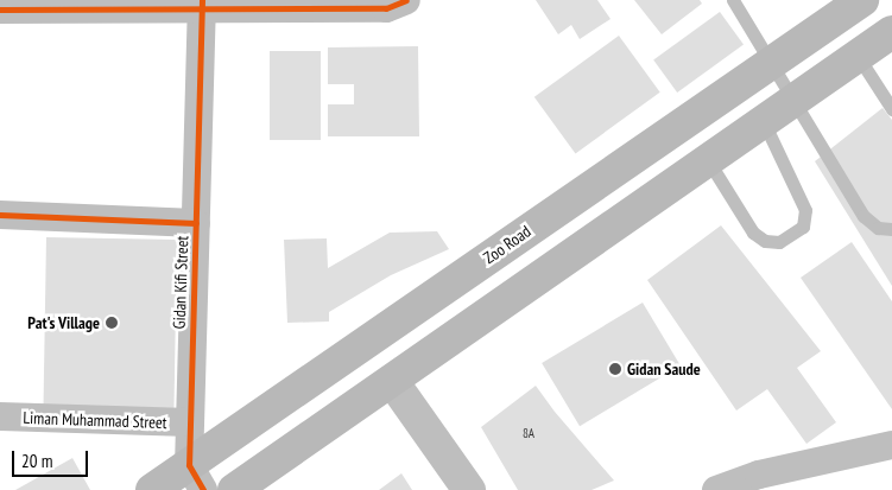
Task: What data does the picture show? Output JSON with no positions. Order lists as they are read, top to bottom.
{
  "streets": {
    "main road": ["Zoo Road"],
    "street": ["Gidan Kifi Street", "Liman Muhammad Street"]
  },
  "crossings": [
    ["Zoo Road", "Gidan Kifi Street"],
    ["Gidan Kifi Street", "Liman Muhammad Street"]
  ],
  "places": ["Pat's Village", "Gidan Saude"],
  "house_numbers": ["8A"],
  "scale_bar": "20 m"
}
